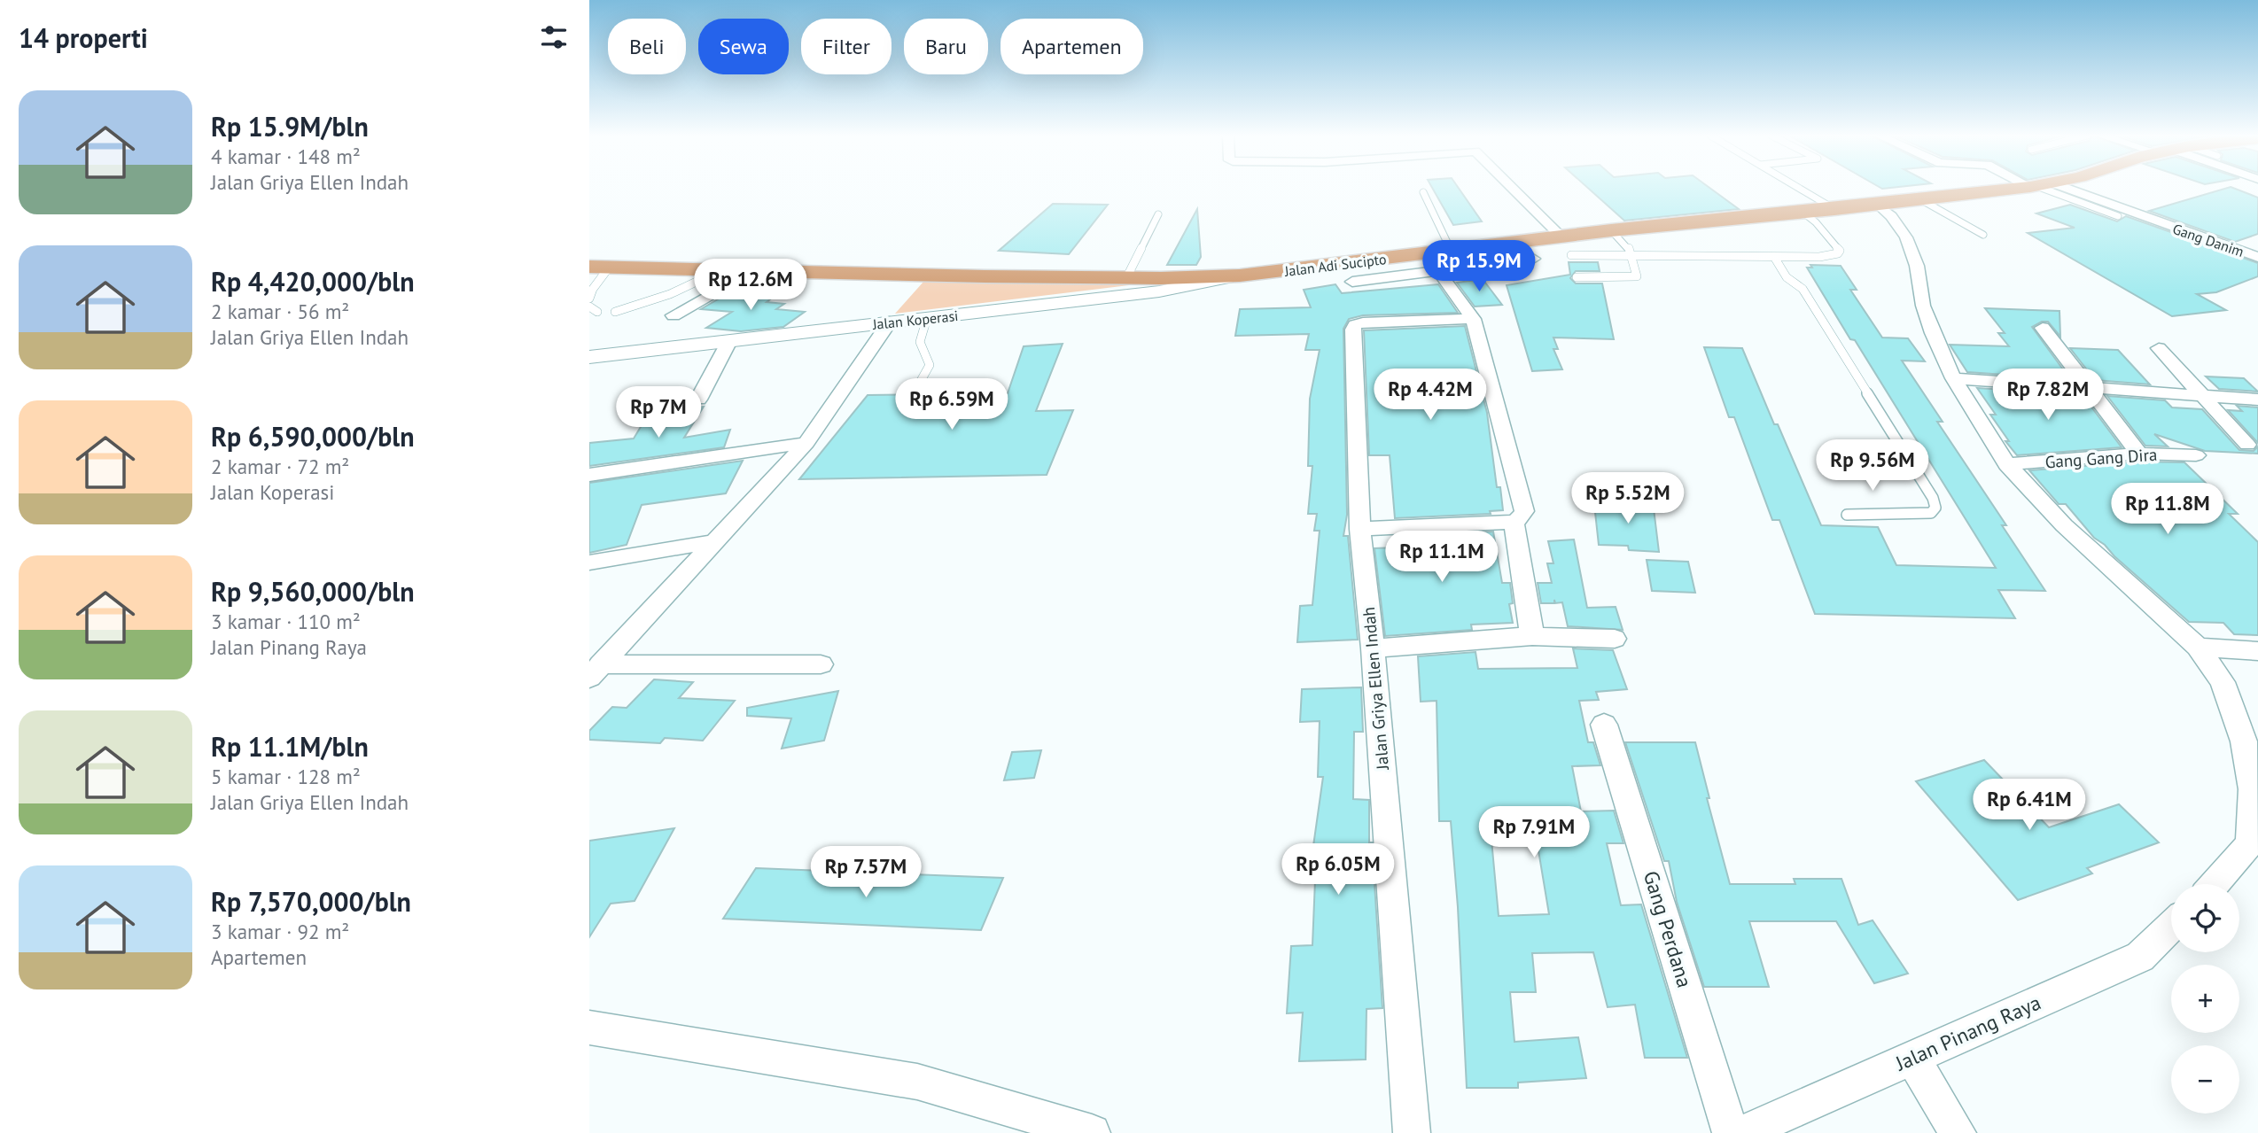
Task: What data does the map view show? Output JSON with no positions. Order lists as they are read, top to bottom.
{
  "streets": {
    "highway": ["Jalan Adi Sucipto"],
    "street": [
      "Gang Danim",
      "Jalan Koperasi",
      "Gang Gang Dira",
      "Jalan Griya Ellen Indah",
      "Gang Perdana",
      "Jalan Pinang Raya"
    ]
  },
  "crossings": [
    ["Jalan Adi Sucipto", "Jalan Koperasi"]
  ],
  "page": {
    "heading": "14 properti",
    "chip": [
      "Beli",
      "Sewa",
      "Filter",
      "Baru",
      "Apartemen"
    ],
    "list": [
      {
        "name": "Rp 15.9M/bln",
        "note": "4 kamar · 148 m² · Jalan Griya Ellen Indah"
      },
      {
        "name": "Rp 4,420,000/bln",
        "note": "2 kamar · 56 m² · Jalan Griya Ellen Indah"
      },
      {
        "name": "Rp 6,590,000/bln",
        "note": "2 kamar · 72 m² · Jalan Koperasi"
      },
      {
        "name": "Rp 9,560,000/bln",
        "note": "3 kamar · 110 m² · Jalan Pinang Raya"
      },
      {
        "name": "Rp 11.1M/bln",
        "note": "5 kamar · 128 m² · Jalan Griya Ellen Indah"
      },
      {
        "name": "Rp 7,570,000/bln",
        "note": "3 kamar · 92 m² · Apartemen"
      }
    ],
    "price": [
      "Rp 15.9M",
      "Rp 12.6M",
      "Rp 4.42M",
      "Rp 7.82M",
      "Rp 6.59M",
      "Rp 7M",
      "Rp 9.56M",
      "Rp 5.52M",
      "Rp 11.8M",
      "Rp 11.1M",
      "Rp 6.41M",
      "Rp 7.91M",
      "Rp 6.05M",
      "Rp 7.57M"
    ],
    "map_buttons": ["+", "−"]
  }
}
